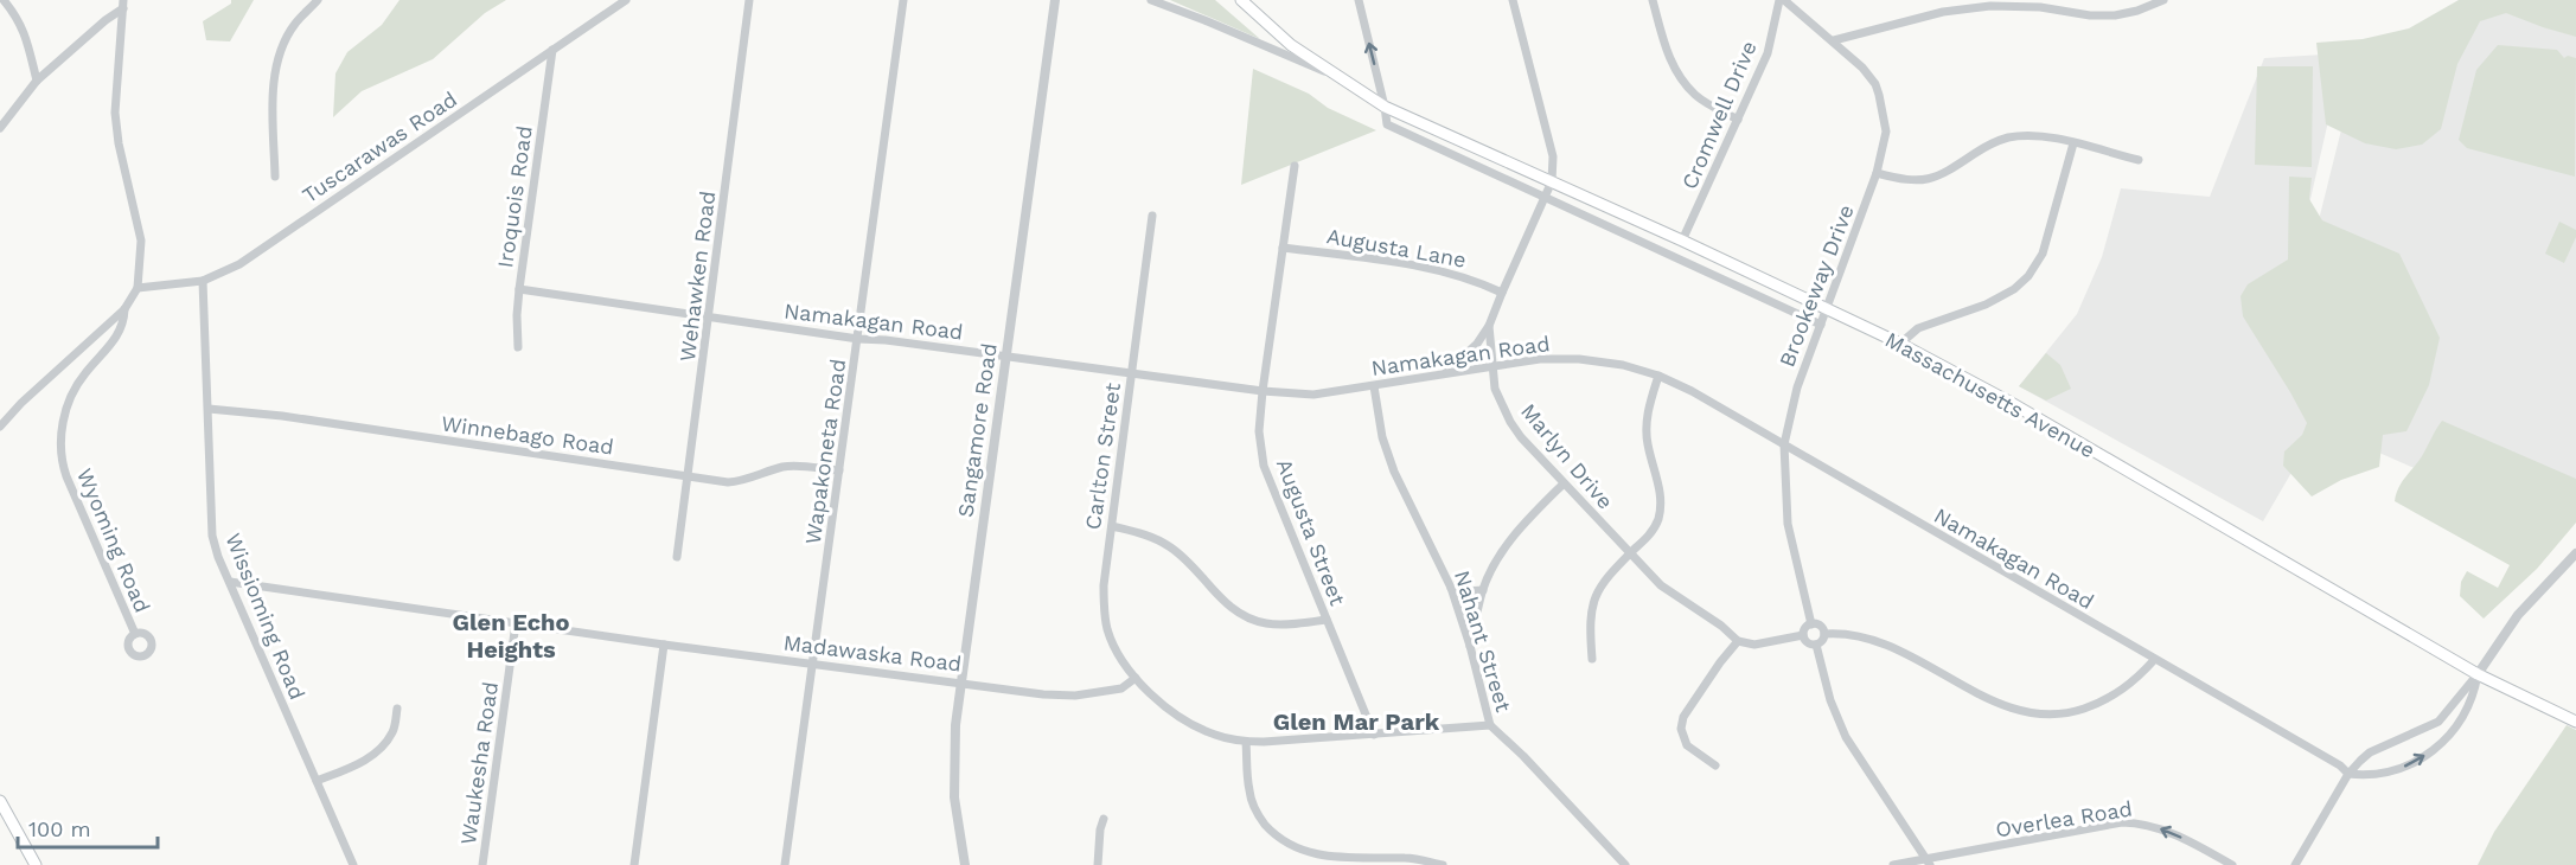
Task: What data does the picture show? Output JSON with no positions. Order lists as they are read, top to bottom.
{
  "streets": {
    "main road": ["Massachusetts Avenue"],
    "street": [
      "Cromwell Drive",
      "Tuscarawas Road",
      "Iroquois Road",
      "Augusta Lane",
      "Wehawken Road",
      "Brookeway Drive",
      "Namakagan Road",
      "Sangamore Road",
      "Winnebago Road",
      "Wapakoneta Road",
      "Carlton Street",
      "Marlyn Drive",
      "Augusta Street",
      "Wyoming Road",
      "Wissioming Road",
      "Nahant Street",
      "Madawaska Road",
      "Waukesha Road",
      "Overlea Road"
    ]
  },
  "crossings": [
    ["Cromwell Drive", "Brookeway Drive"],
    ["Cromwell Drive", "Massachusetts Avenue"],
    ["Tuscarawas Road", "Iroquois Road"],
    ["Tuscarawas Road", "Wissioming Road"],
    ["Iroquois Road", "Namakagan Road"],
    ["Augusta Lane", "Marlyn Drive"],
    ["Augusta Lane", "Augusta Street"],
    ["Wehawken Road", "Namakagan Road"],
    ["Wehawken Road", "Winnebago Road"],
    ["Brookeway Drive", "Namakagan Road"],
    ["Brookeway Drive", "Massachusetts Avenue"],
    ["Namakagan Road", "Sangamore Road"],
    ["Namakagan Road", "Wapakoneta Road"],
    ["Namakagan Road", "Carlton Street"],
    ["Namakagan Road", "Marlyn Drive"],
    ["Namakagan Road", "Augusta Street"],
    ["Namakagan Road", "Nahant Street"],
    ["Massachusetts Avenue", "Marlyn Drive"],
    ["Sangamore Road", "Madawaska Road"],
    ["Winnebago Road", "Wapakoneta Road"],
    ["Winnebago Road", "Wissioming Road"],
    ["Wapakoneta Road", "Madawaska Road"],
    ["Carlton Street", "Madawaska Road"],
    ["Wissioming Road", "Madawaska Road"],
    ["Madawaska Road", "Waukesha Road"]
  ],
  "one_way": ["Overlea Road"],
  "districts": ["Glen Echo Heights", "Glen Mar Park"],
  "scale_bar": "100 m"
}
